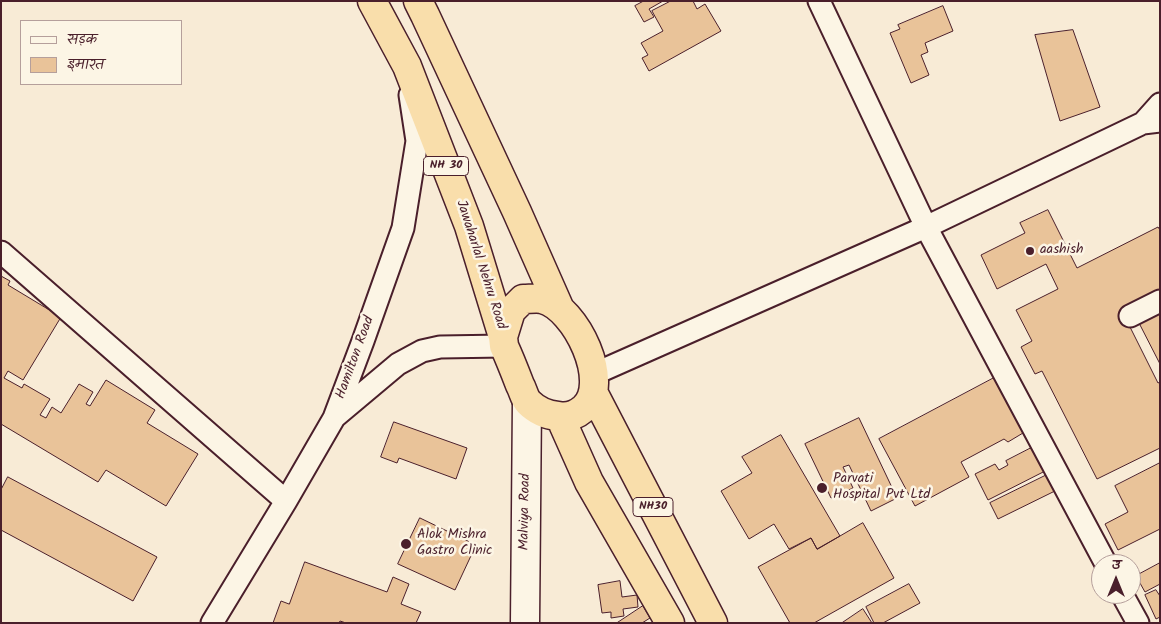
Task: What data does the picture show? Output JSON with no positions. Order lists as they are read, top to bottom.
{
  "streets": {
    "highway": ["NH 30", "Jawaharlal Nehru Road", "NH30"],
    "street": ["Hamilton Road", "Malviya Road"]
  },
  "crossings": [
    ["Jawaharlal Nehru Road", "Hamilton Road"],
    ["Jawaharlal Nehru Road", "Malviya Road"]
  ],
  "places": ["aashish", "Parvati Hospital Pvt Ltd", "Alok Mishra Gastro Clinic"],
  "legend": ["सड़क", "इमारत"],
  "north": "top"
}
